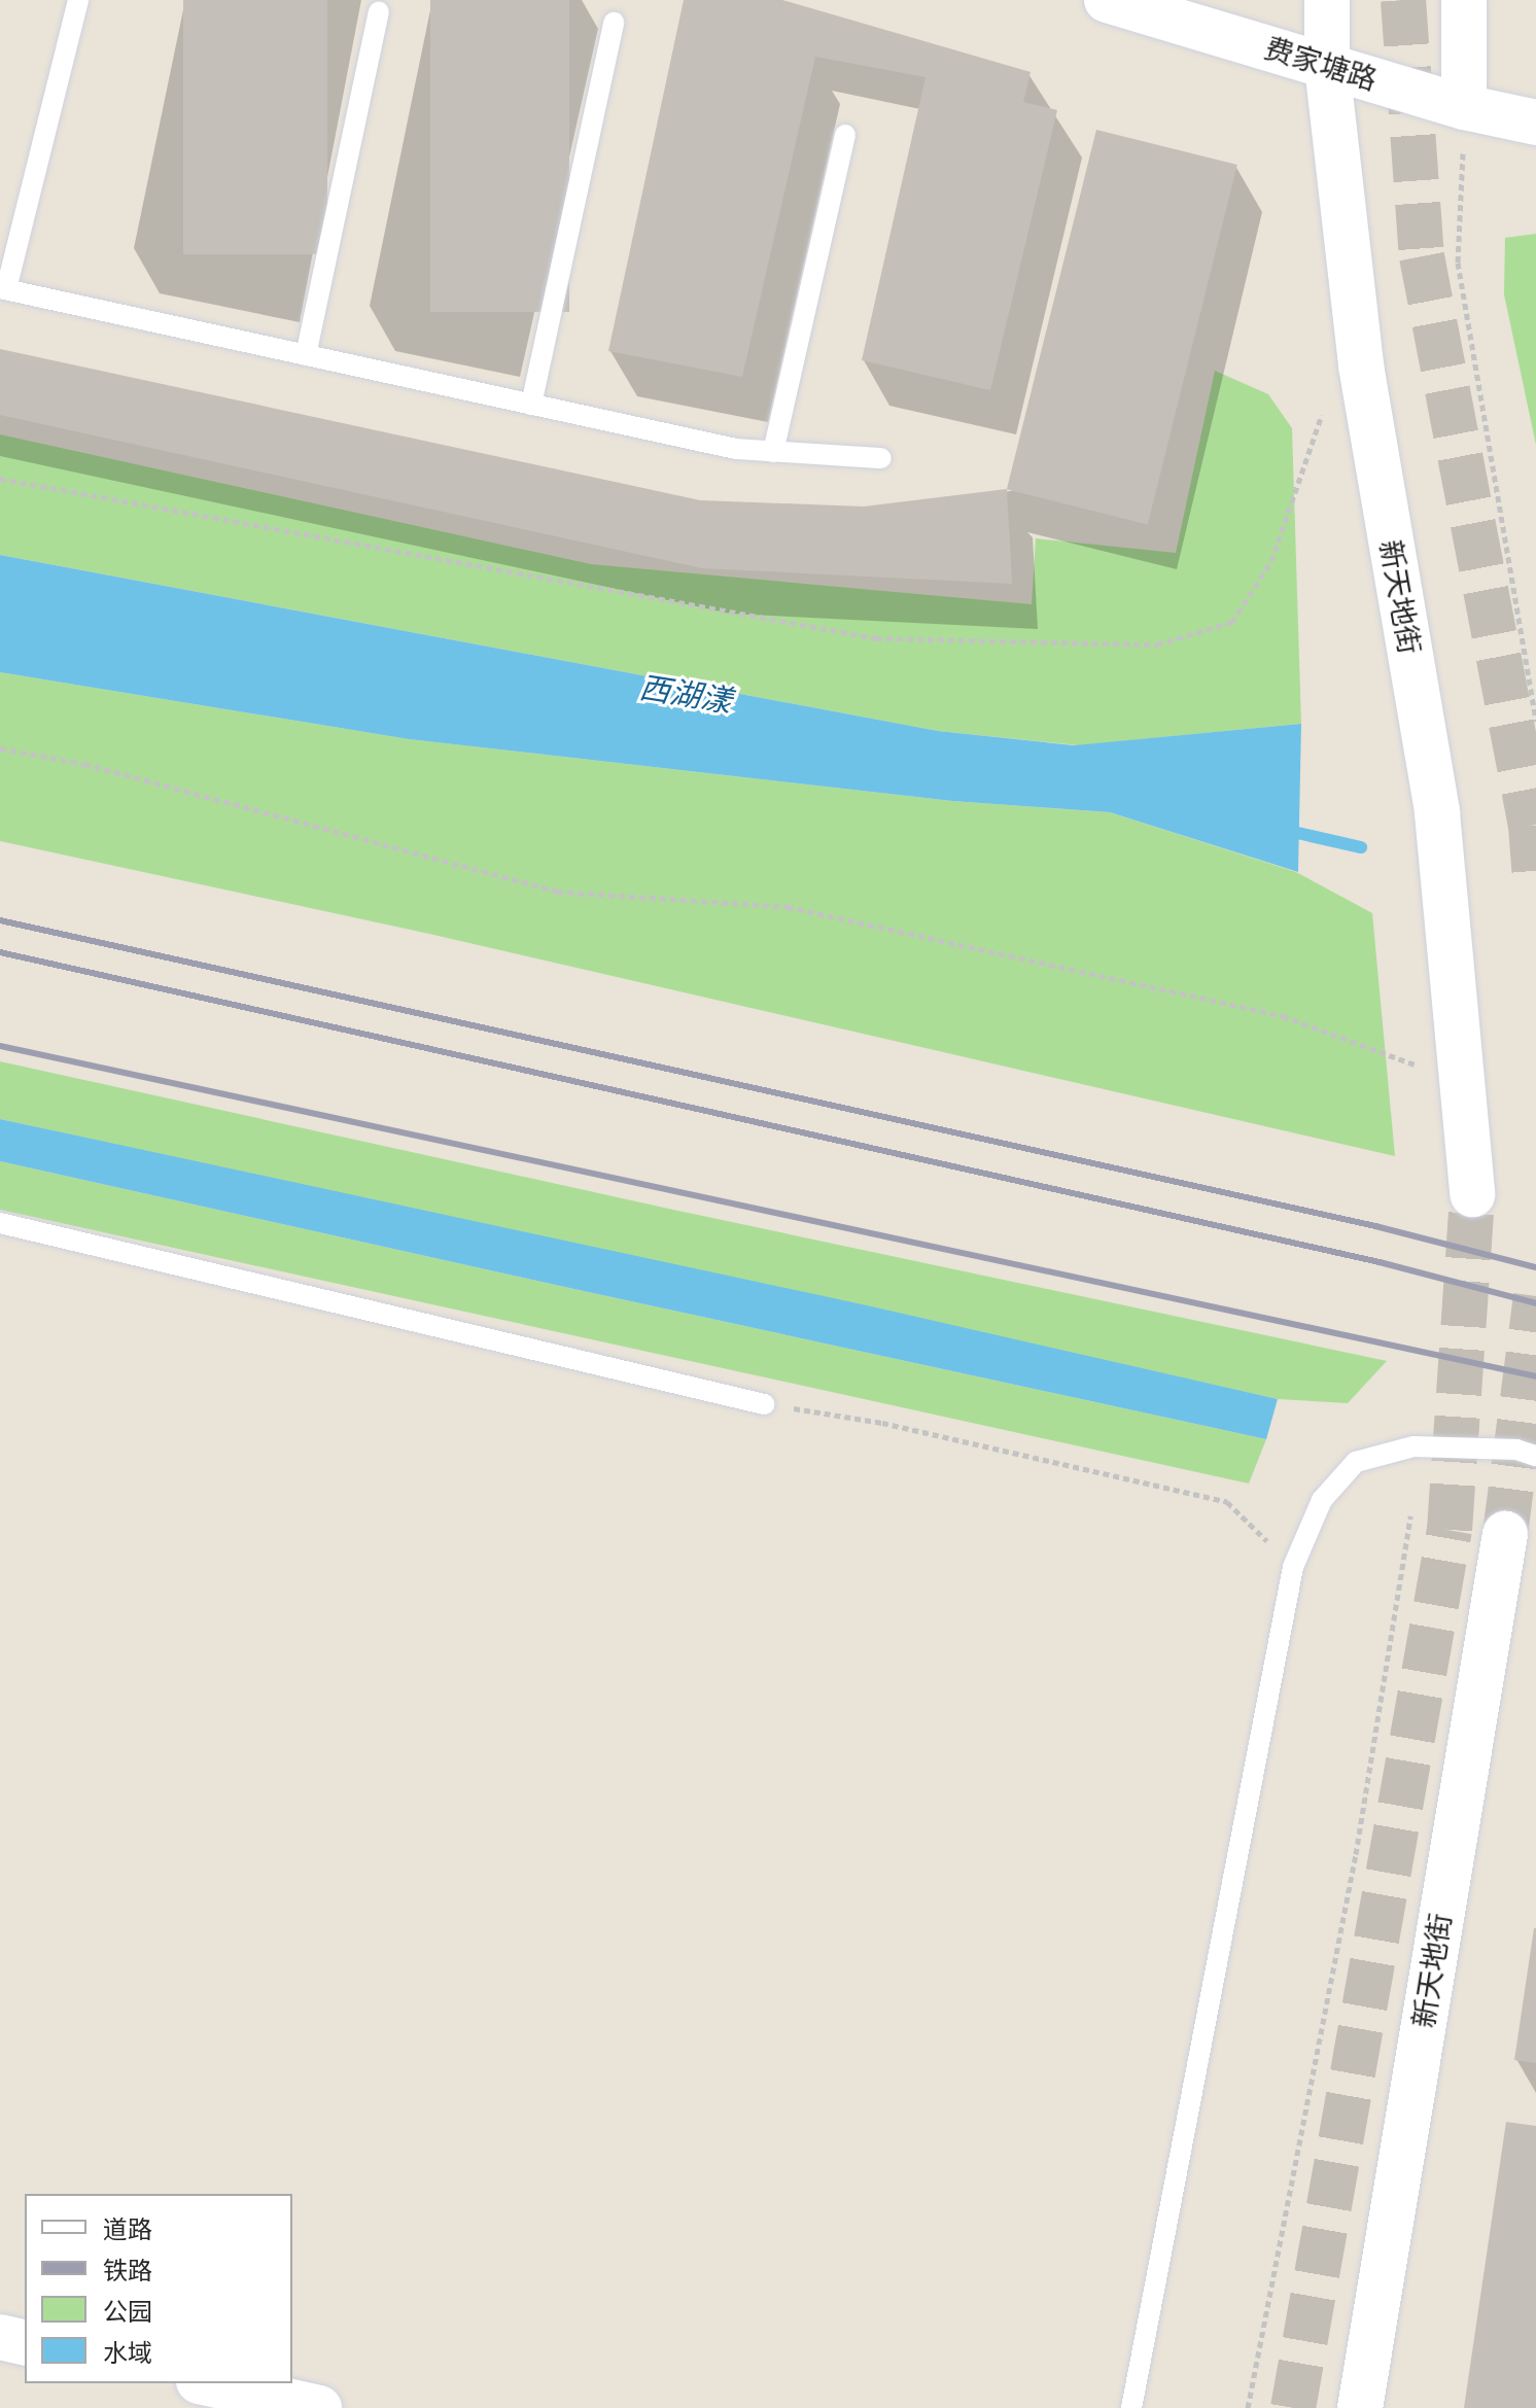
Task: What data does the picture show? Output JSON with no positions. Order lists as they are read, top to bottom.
{
  "streets": {
    "main road": ["费家塘路", "新天地街"]
  },
  "crossings": [
    ["费家塘路", "新天地街"]
  ],
  "water": ["西湖漾"],
  "legend": [
    "道路",
    "铁路",
    "公园",
    "水域"
  ]
}
